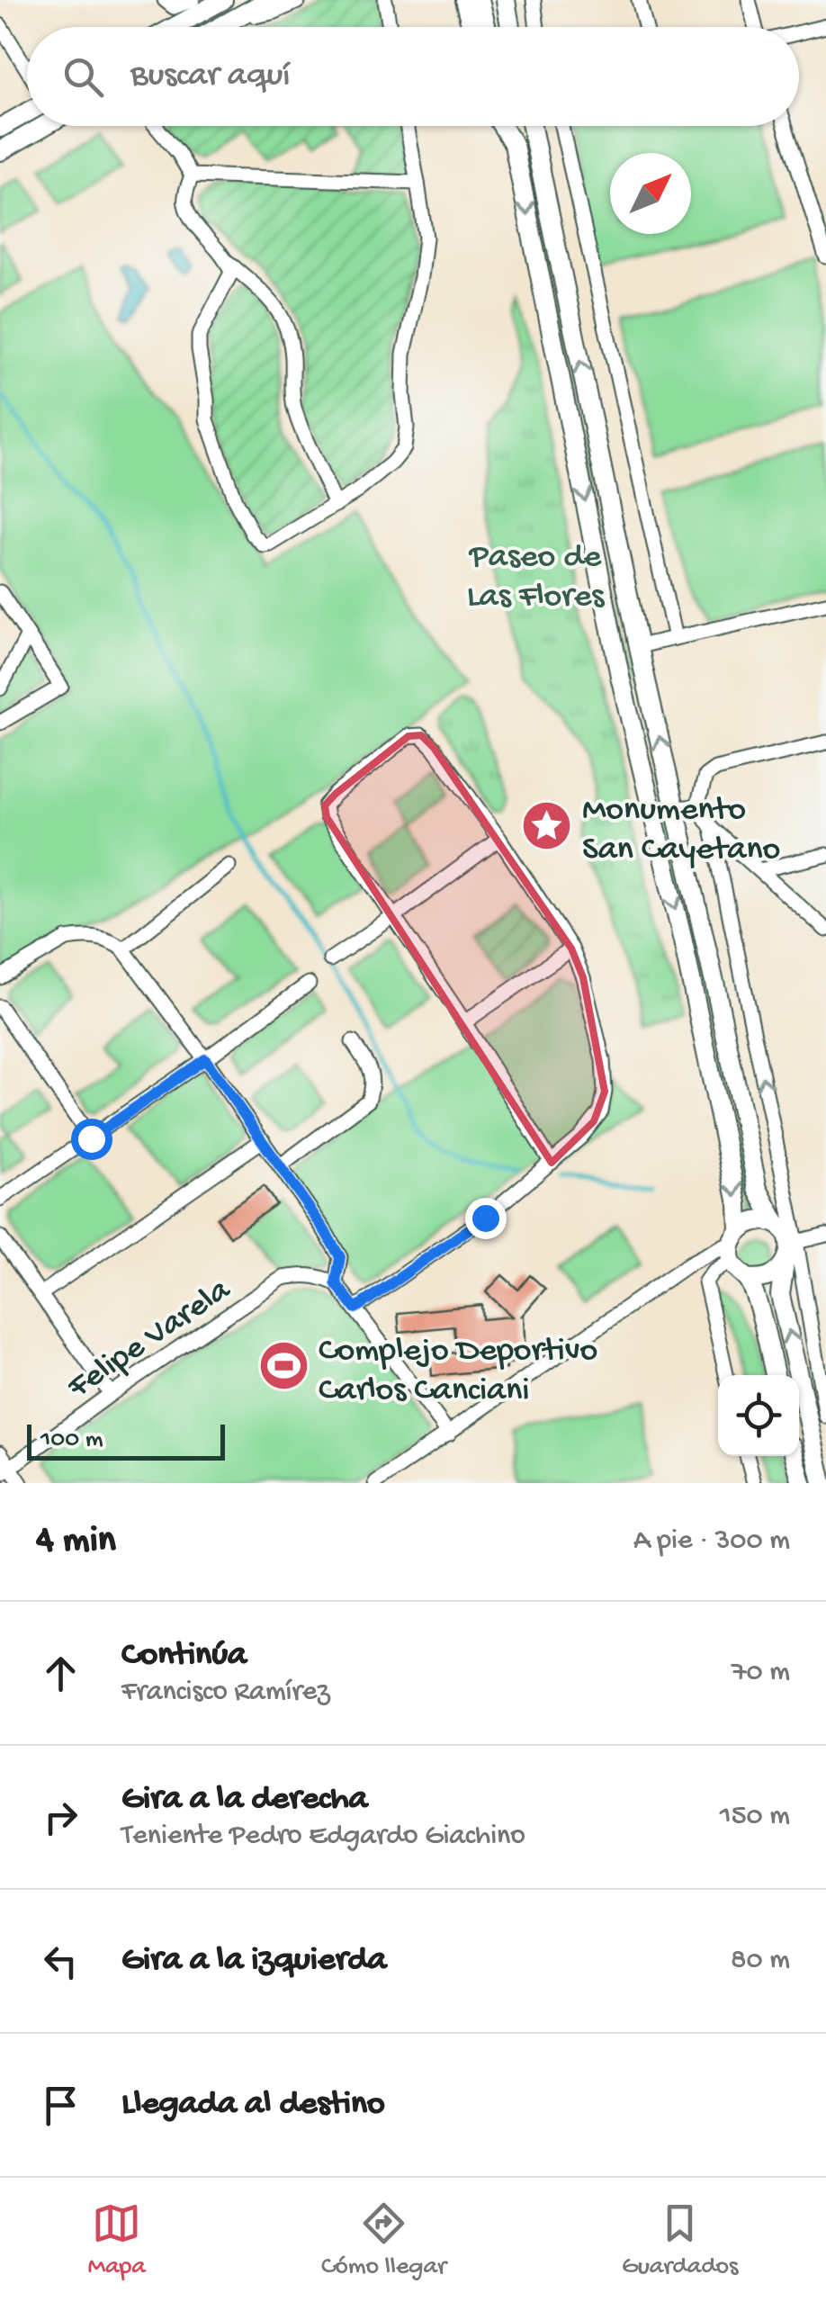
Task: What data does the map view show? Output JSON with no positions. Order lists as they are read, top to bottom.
{
  "streets": {
    "street": ["Felipe Varela"]
  },
  "parks": ["Paseo de Las Flores"],
  "places": {
    "place": ["Monumento San Cayetano"],
    "sports": ["Complejo Deportivo Carlos Canciani"]
  },
  "scale_bar": "100 m",
  "north": "top right",
  "page": {
    "search": "Buscar aquí",
    "scale": "100 m",
    "heading": ["4 min", "A pie · 300 m"],
    "list": [
      ["Continúa", "Francisco Ramírez", "70 m"],
      ["Gira a la derecha", "Teniente Pedro Edgardo Giachino", "150 m"],
      ["Gira a la izquierda", "80 m"],
      "Llegada al destino"
    ],
    "nav": ["Mapa", "Cómo llegar", "Guardados"]
  }
}
